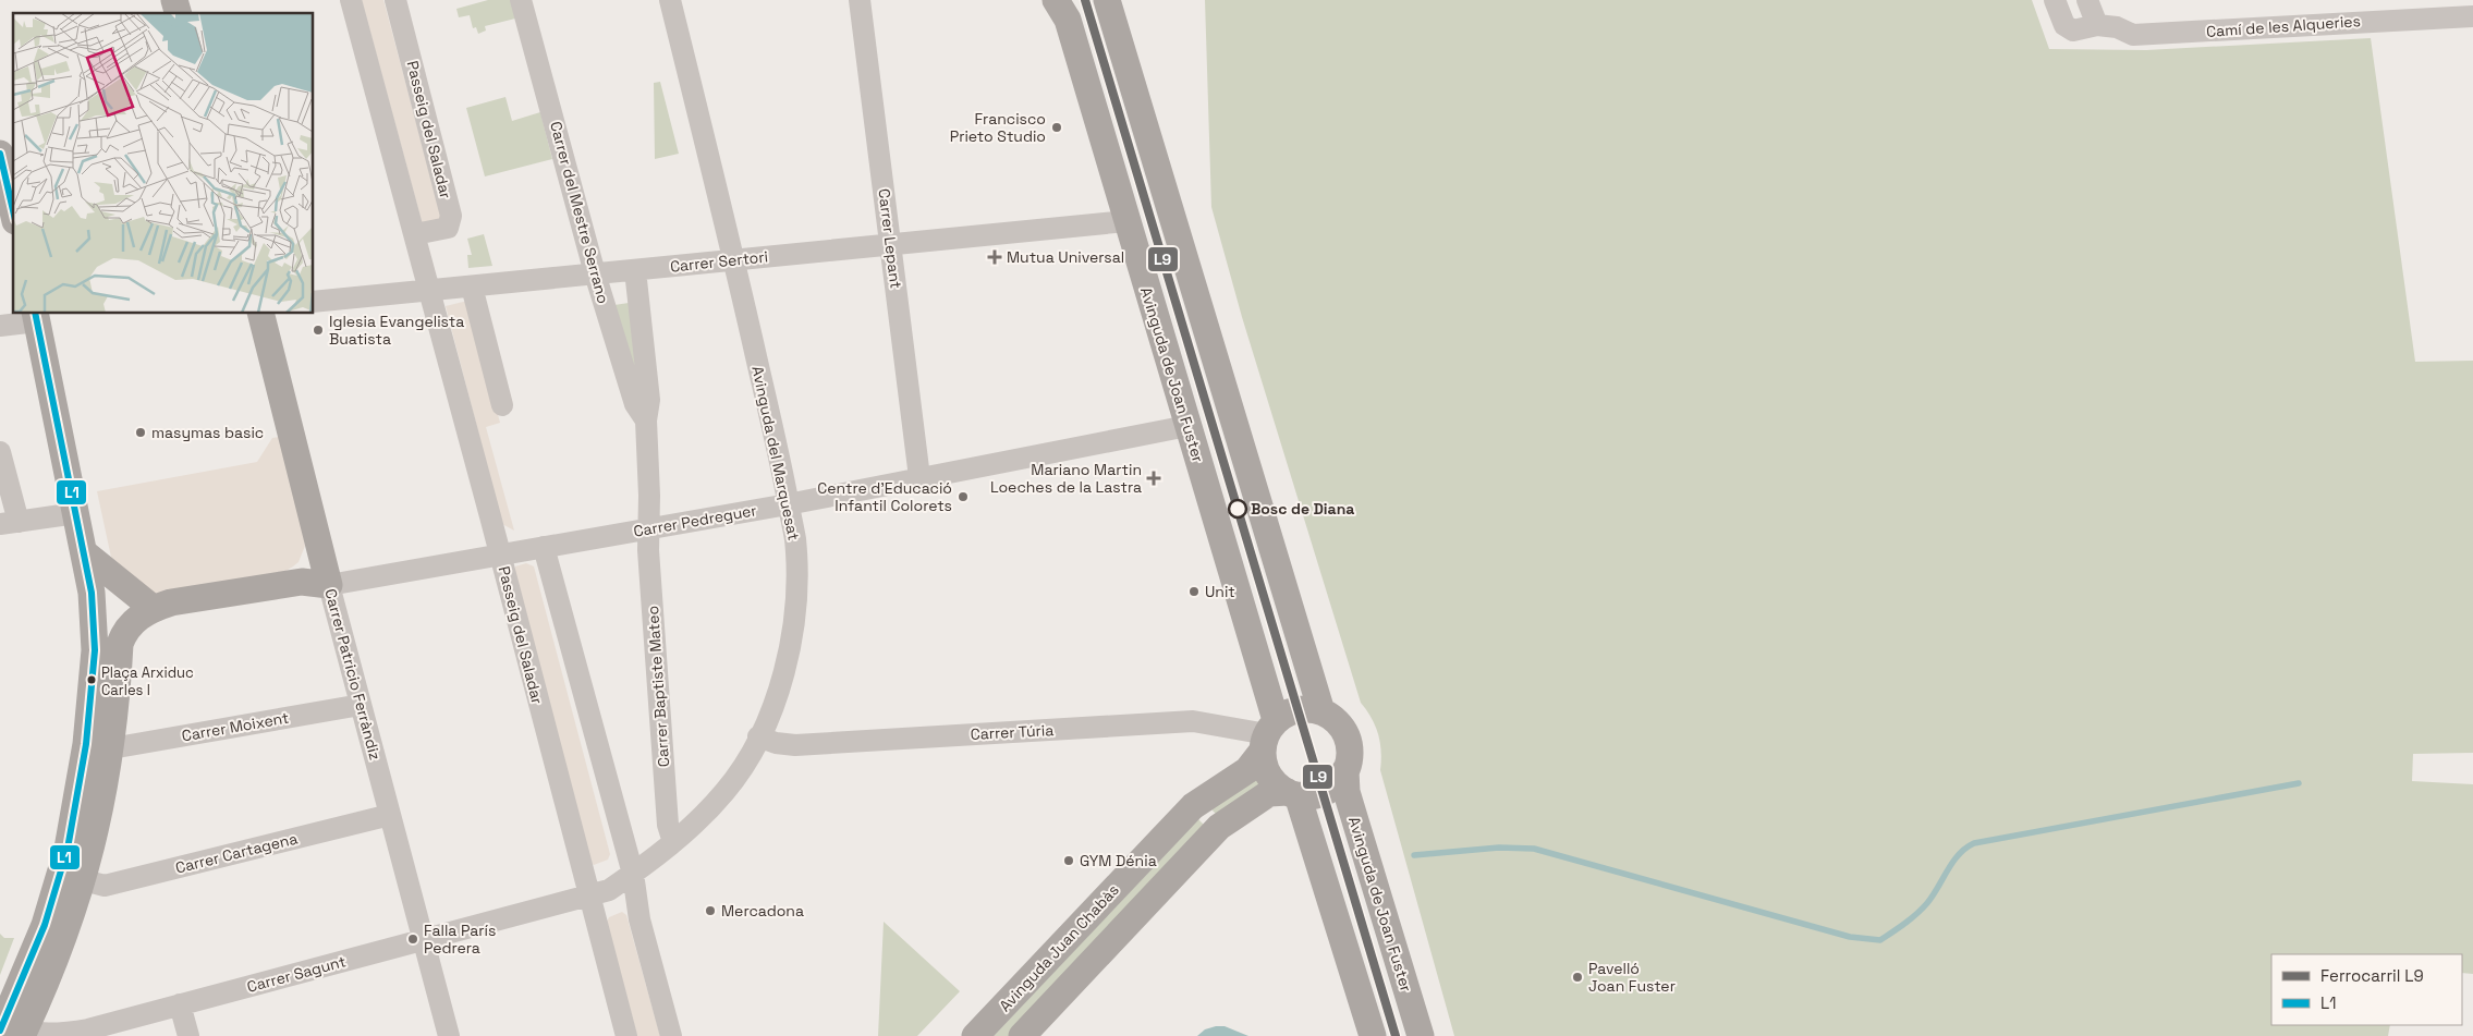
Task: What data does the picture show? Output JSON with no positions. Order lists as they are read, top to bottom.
{
  "streets": {
    "main road": ["Avinguda de Joan Fuster", "Carrer Patricio Ferràndiz", "Avinguda Juan Chabàs"],
    "street": [
      "Camí de les Alqueries",
      "Passeig del Saladar",
      "Carrer del Mestre Serrano",
      "Carrer Lepant",
      "Carrer Sertori",
      "Avinguda del Marquesat",
      "Carrer Pedreguer",
      "Carrer Baptiste Mateo",
      "Carrer Moixent",
      "Carrer Túria",
      "Carrer Cartagena",
      "Carrer Sagunt"
    ]
  },
  "crossings": [
    ["Passeig del Saladar", "Carrer Sertori"],
    ["Passeig del Saladar", "Avinguda del Marquesat"],
    ["Passeig del Saladar", "Carrer Pedreguer"],
    ["Passeig del Saladar", "Carrer Sagunt"],
    ["Carrer del Mestre Serrano", "Carrer Sertori"],
    ["Carrer Lepant", "Carrer Sertori"],
    ["Carrer Lepant", "Carrer Pedreguer"],
    ["Carrer Sertori", "Avinguda de Joan Fuster"],
    ["Carrer Sertori", "Avinguda del Marquesat"],
    ["Avinguda de Joan Fuster", "Carrer Pedreguer"],
    ["Avinguda de Joan Fuster", "Carrer Túria"],
    ["Avinguda de Joan Fuster", "Avinguda Juan Chabàs"],
    ["Avinguda del Marquesat", "Carrer Pedreguer"],
    ["Avinguda del Marquesat", "Carrer Baptiste Mateo"],
    ["Avinguda del Marquesat", "Carrer Túria"],
    ["Avinguda del Marquesat", "Carrer Sagunt"],
    ["Carrer Pedreguer", "Carrer Patricio Ferràndiz"],
    ["Carrer Pedreguer", "Carrer Baptiste Mateo"],
    ["Carrer Patricio Ferràndiz", "Carrer Moixent"],
    ["Carrer Patricio Ferràndiz", "Carrer Cartagena"],
    ["Carrer Patricio Ferràndiz", "Carrer Sagunt"],
    ["Carrer Túria", "Avinguda Juan Chabàs"]
  ],
  "places": {
    "other": [
      "Francisco Prieto Studio",
      "Iglesia Evangelista Buatista",
      "masymas basic",
      "Centre d'Educació Infantil Colorets",
      "Bosc de Diana",
      "Unit",
      "Plaça Arxiduc Carles I",
      "GYM Dénia",
      "Mercadona",
      "Falla París Pedrera",
      "Pavelló Joan Fuster"
    ],
    "health": ["Mutua Universal", "Mariano Martin Loeches de la Lastra"]
  },
  "lines": ["rail line L9", "transit line L1"],
  "legend": ["Ferrocarril L9", "L1"]
}
